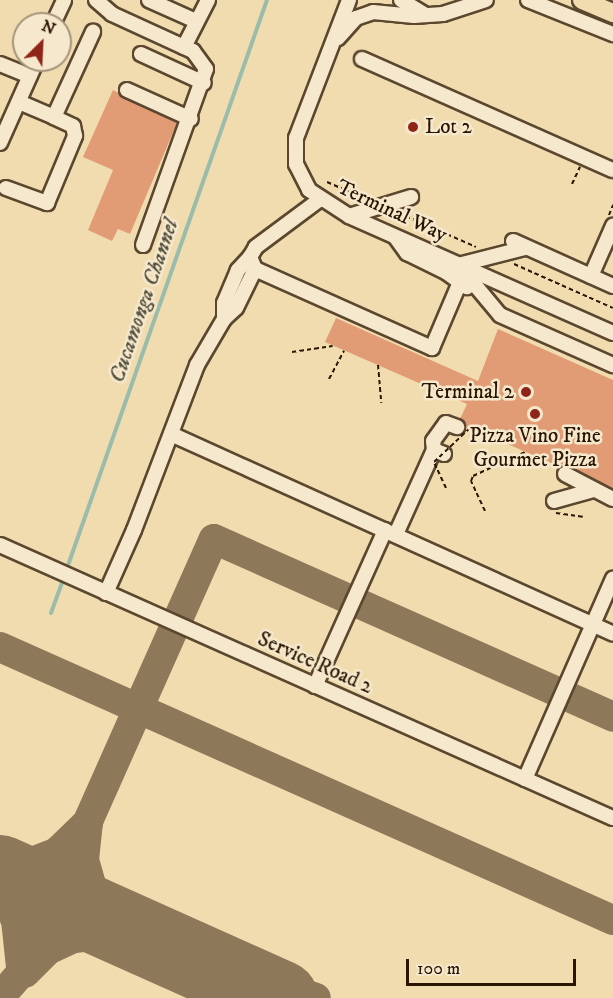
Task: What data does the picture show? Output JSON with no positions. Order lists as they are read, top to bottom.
{
  "streets": {
    "street": ["Terminal Way", "Service Road 2"]
  },
  "water": ["Cucamonga Channel"],
  "places": ["Lot 2", "Terminal 2", "Pizza Vino Fine Gourmet Pizza"],
  "scale_bar": "100 m",
  "north": "top right"
}
